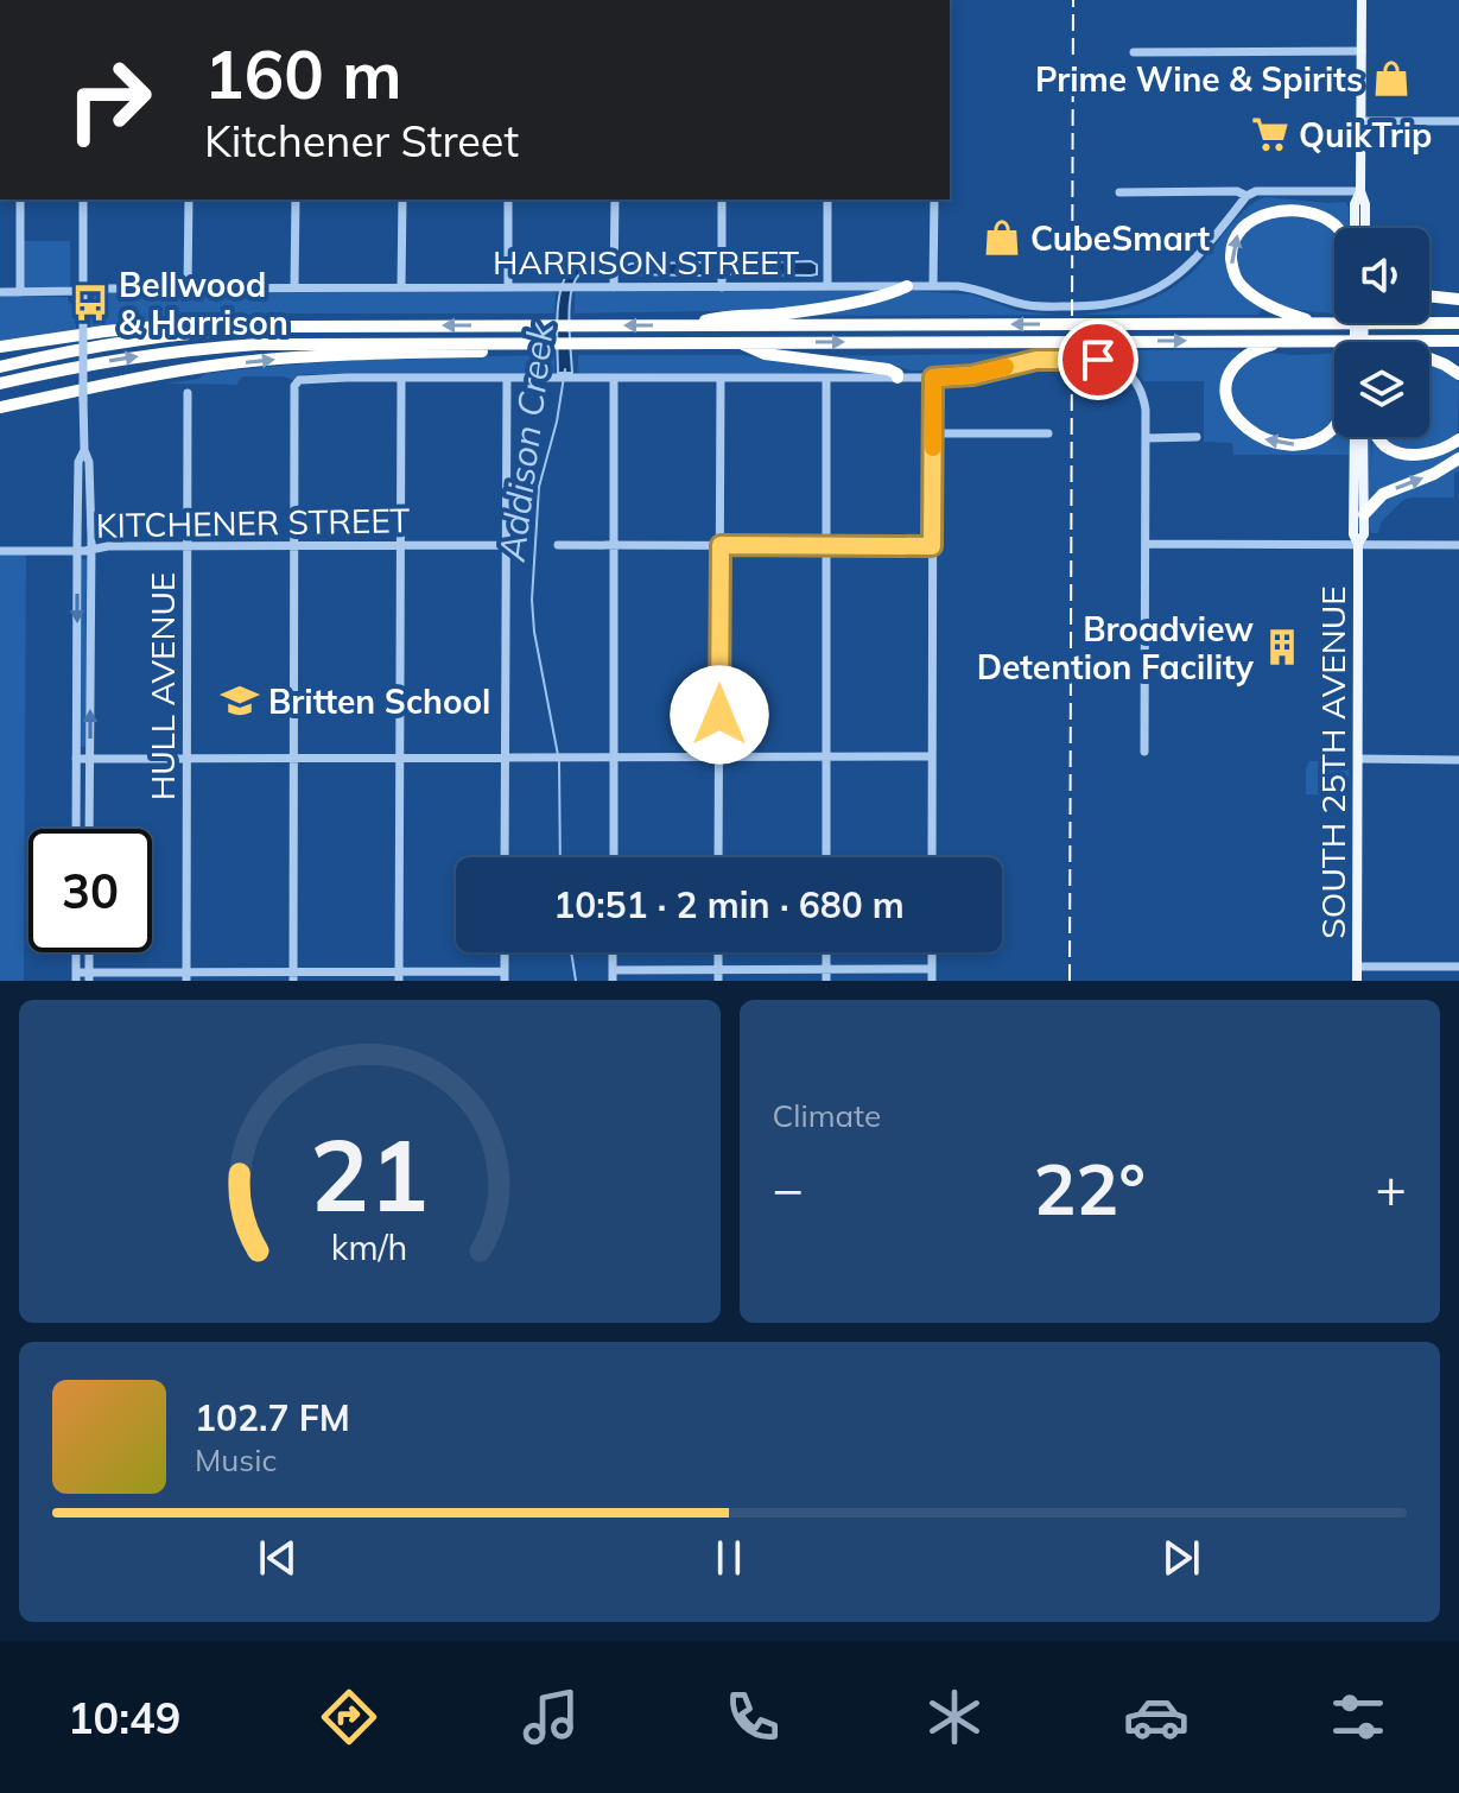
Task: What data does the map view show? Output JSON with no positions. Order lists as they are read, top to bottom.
{
  "streets": {
    "main road": ["SOUTH 25TH AVENUE"],
    "street": ["HARRISON STREET", "KITCHENER STREET", "HULL AVENUE"]
  },
  "crossings": [
    ["KITCHENER STREET", "HULL AVENUE"]
  ],
  "water": ["Addison Creek"],
  "places": {
    "shop": ["Prime Wine & Spirits", "CubeSmart"],
    "supermarket": ["QuikTrip"],
    "bus stop": ["Bellwood & Harrison"],
    "building": ["Broadview Detention Facility"],
    "school or university": ["Britten School"]
  },
  "page": {
    "turn": ["160 m", "Kitchener Street"],
    "limit": "30",
    "trip": "10:51 · 2 min · 680 m",
    "tile": "Climate",
    "heat": ["−", "22°", "+"],
    "song": ["102.7 FM", "Music"],
    "tabs": "10:49",
    "gauge": ["21", "km/h"]
  }
}
